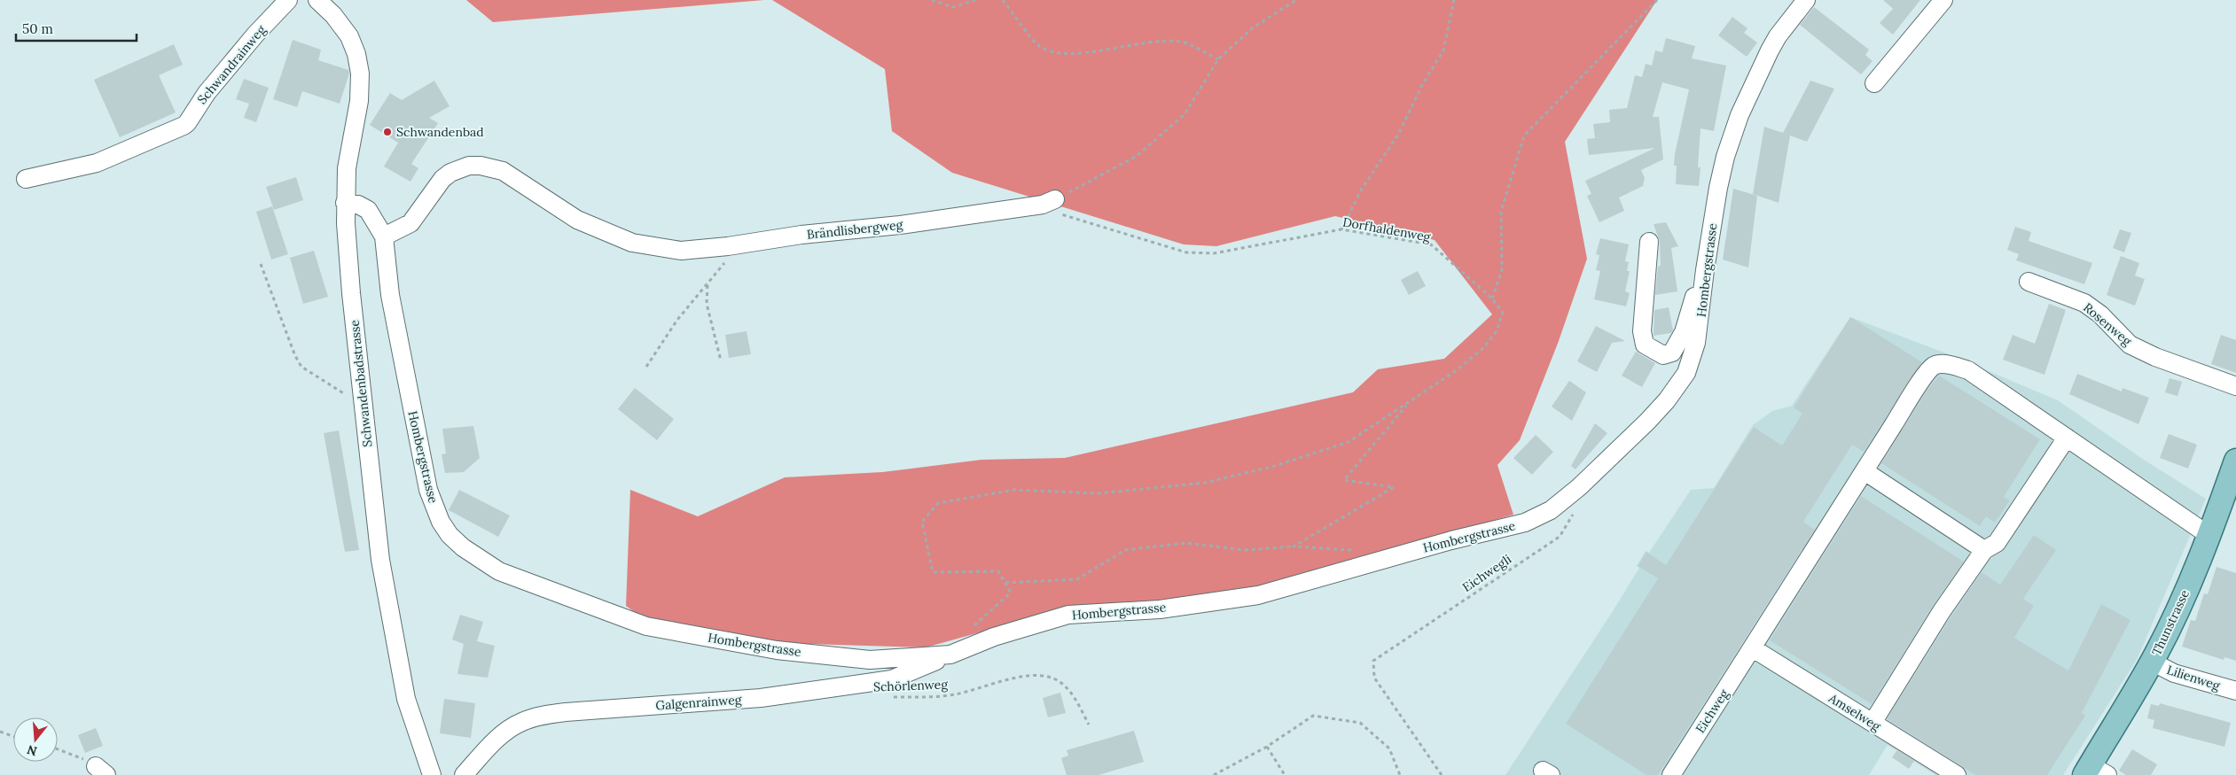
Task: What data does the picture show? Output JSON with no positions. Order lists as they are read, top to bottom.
{
  "streets": {
    "main road": ["Thunstrasse"],
    "street": [
      "Schwandrainweg",
      "Brändlisbergweg",
      "Hombergstrasse",
      "Rosenweg",
      "Schwandenbadstrasse",
      "Lilienweg",
      "Galgenrainweg",
      "Eichweg",
      "Amselweg"
    ],
    "path": ["Dorfhaldenweg", "Eichwegli", "Schörlenweg"]
  },
  "crossings": [
    ["Brändlisbergweg", "Dorfhaldenweg"],
    ["Brändlisbergweg", "Hombergstrasse"],
    ["Hombergstrasse", "Schwandenbadstrasse"],
    ["Hombergstrasse", "Galgenrainweg"],
    ["Thunstrasse", "Lilienweg"],
    ["Thunstrasse", "Eichweg"],
    ["Eichweg", "Amselweg"]
  ],
  "places": ["Schwandenbad"],
  "scale_bar": "50 m",
  "north": "bottom"
}
